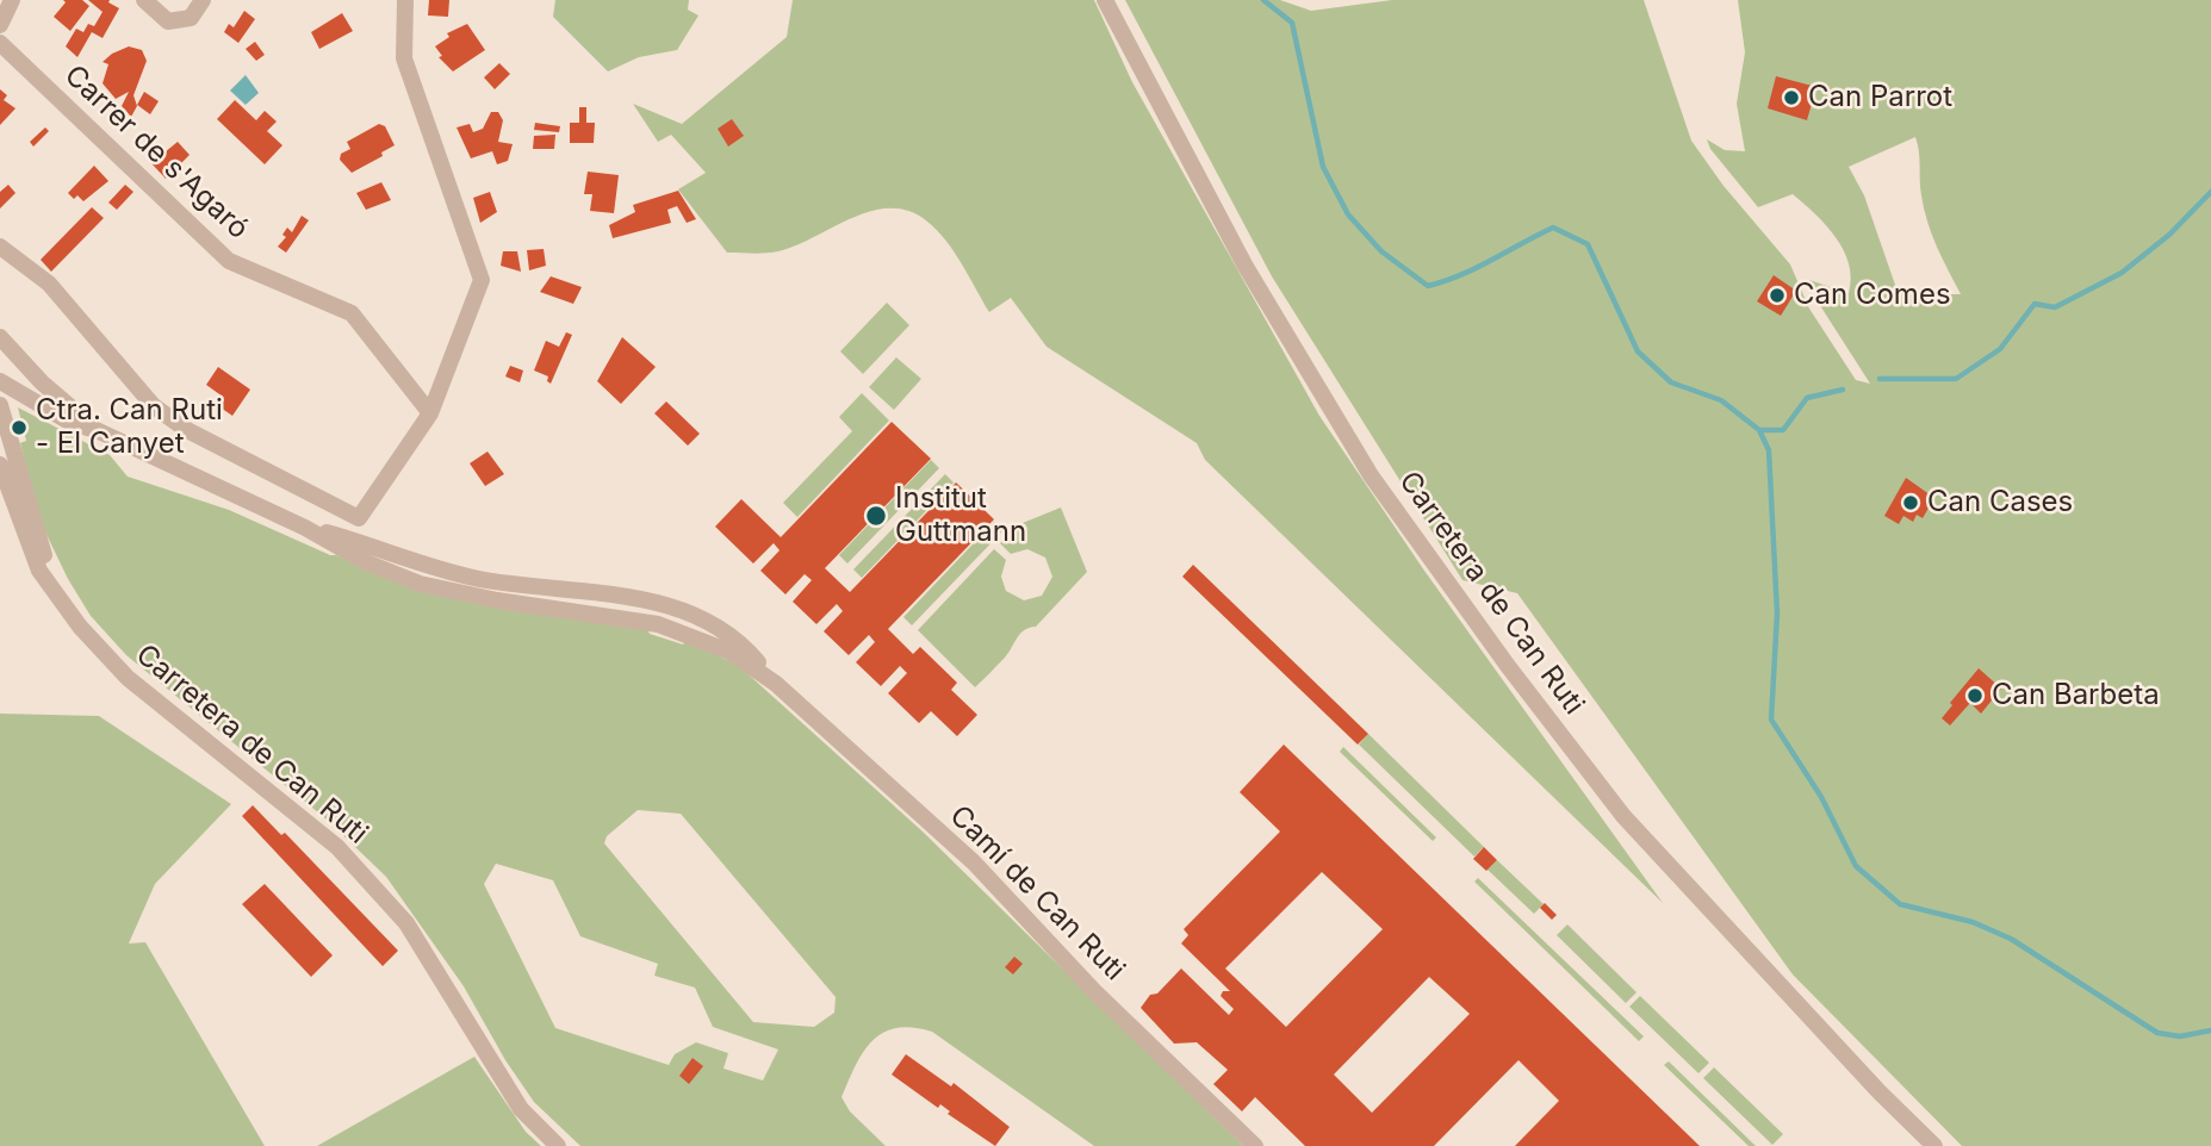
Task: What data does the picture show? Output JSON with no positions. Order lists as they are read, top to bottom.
{
  "streets": {
    "street": ["Carrer de s'Agaró", "Carretera de Can Ruti", "Camí de Can Ruti"]
  },
  "places": [
    "Can Parrot",
    "Can Comes",
    "Ctra. Can Ruti - El Canyet",
    "Can Cases",
    "Institut Guttmann",
    "Can Barbeta"
  ]
}
